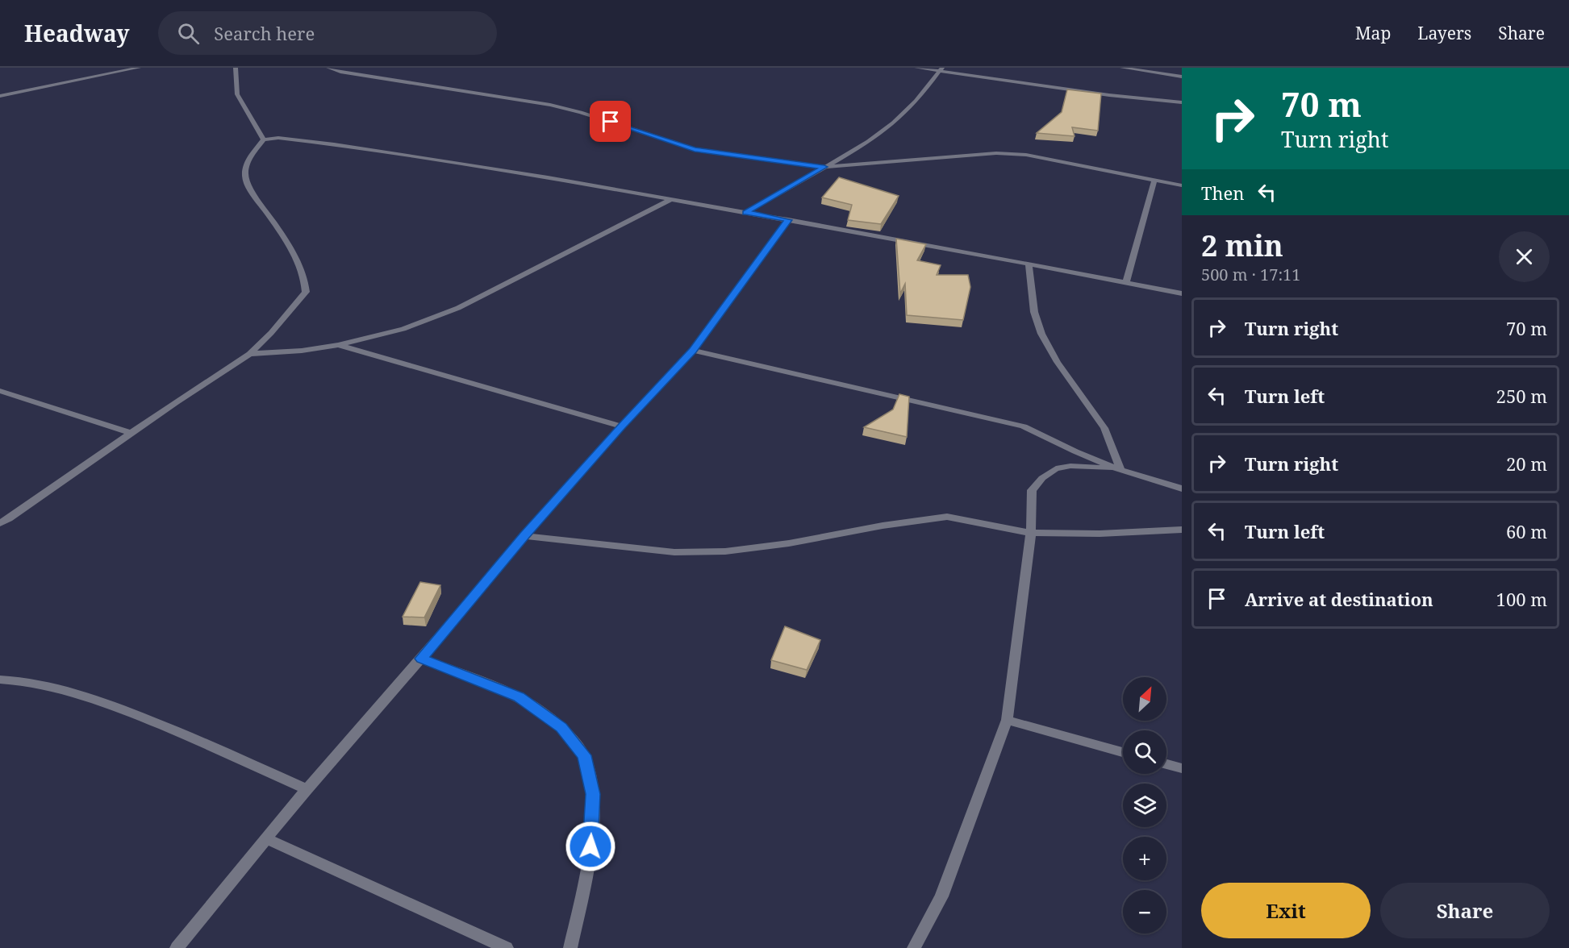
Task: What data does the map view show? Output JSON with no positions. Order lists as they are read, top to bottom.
{
  "north": "top right",
  "page": {
    "header": "Headway",
    "search": "Search here",
    "nav": ["Map", "Layers", "Share"],
    "turn": ["70 m", "Turn right"],
    "then": "Then",
    "heading": ["2 min", "500 m · 17:11"],
    "list": [
      {
        "name": "Turn right",
        "value": "70 m"
      },
      {
        "name": "Turn left",
        "value": "250 m"
      },
      {
        "name": "Turn right",
        "value": "20 m"
      },
      {
        "name": "Turn left",
        "value": "60 m"
      },
      {
        "name": "Arrive at destination",
        "value": "100 m"
      }
    ],
    "map_buttons": ["+", "−"],
    "buttons": ["Exit", "Share"]
  }
}
